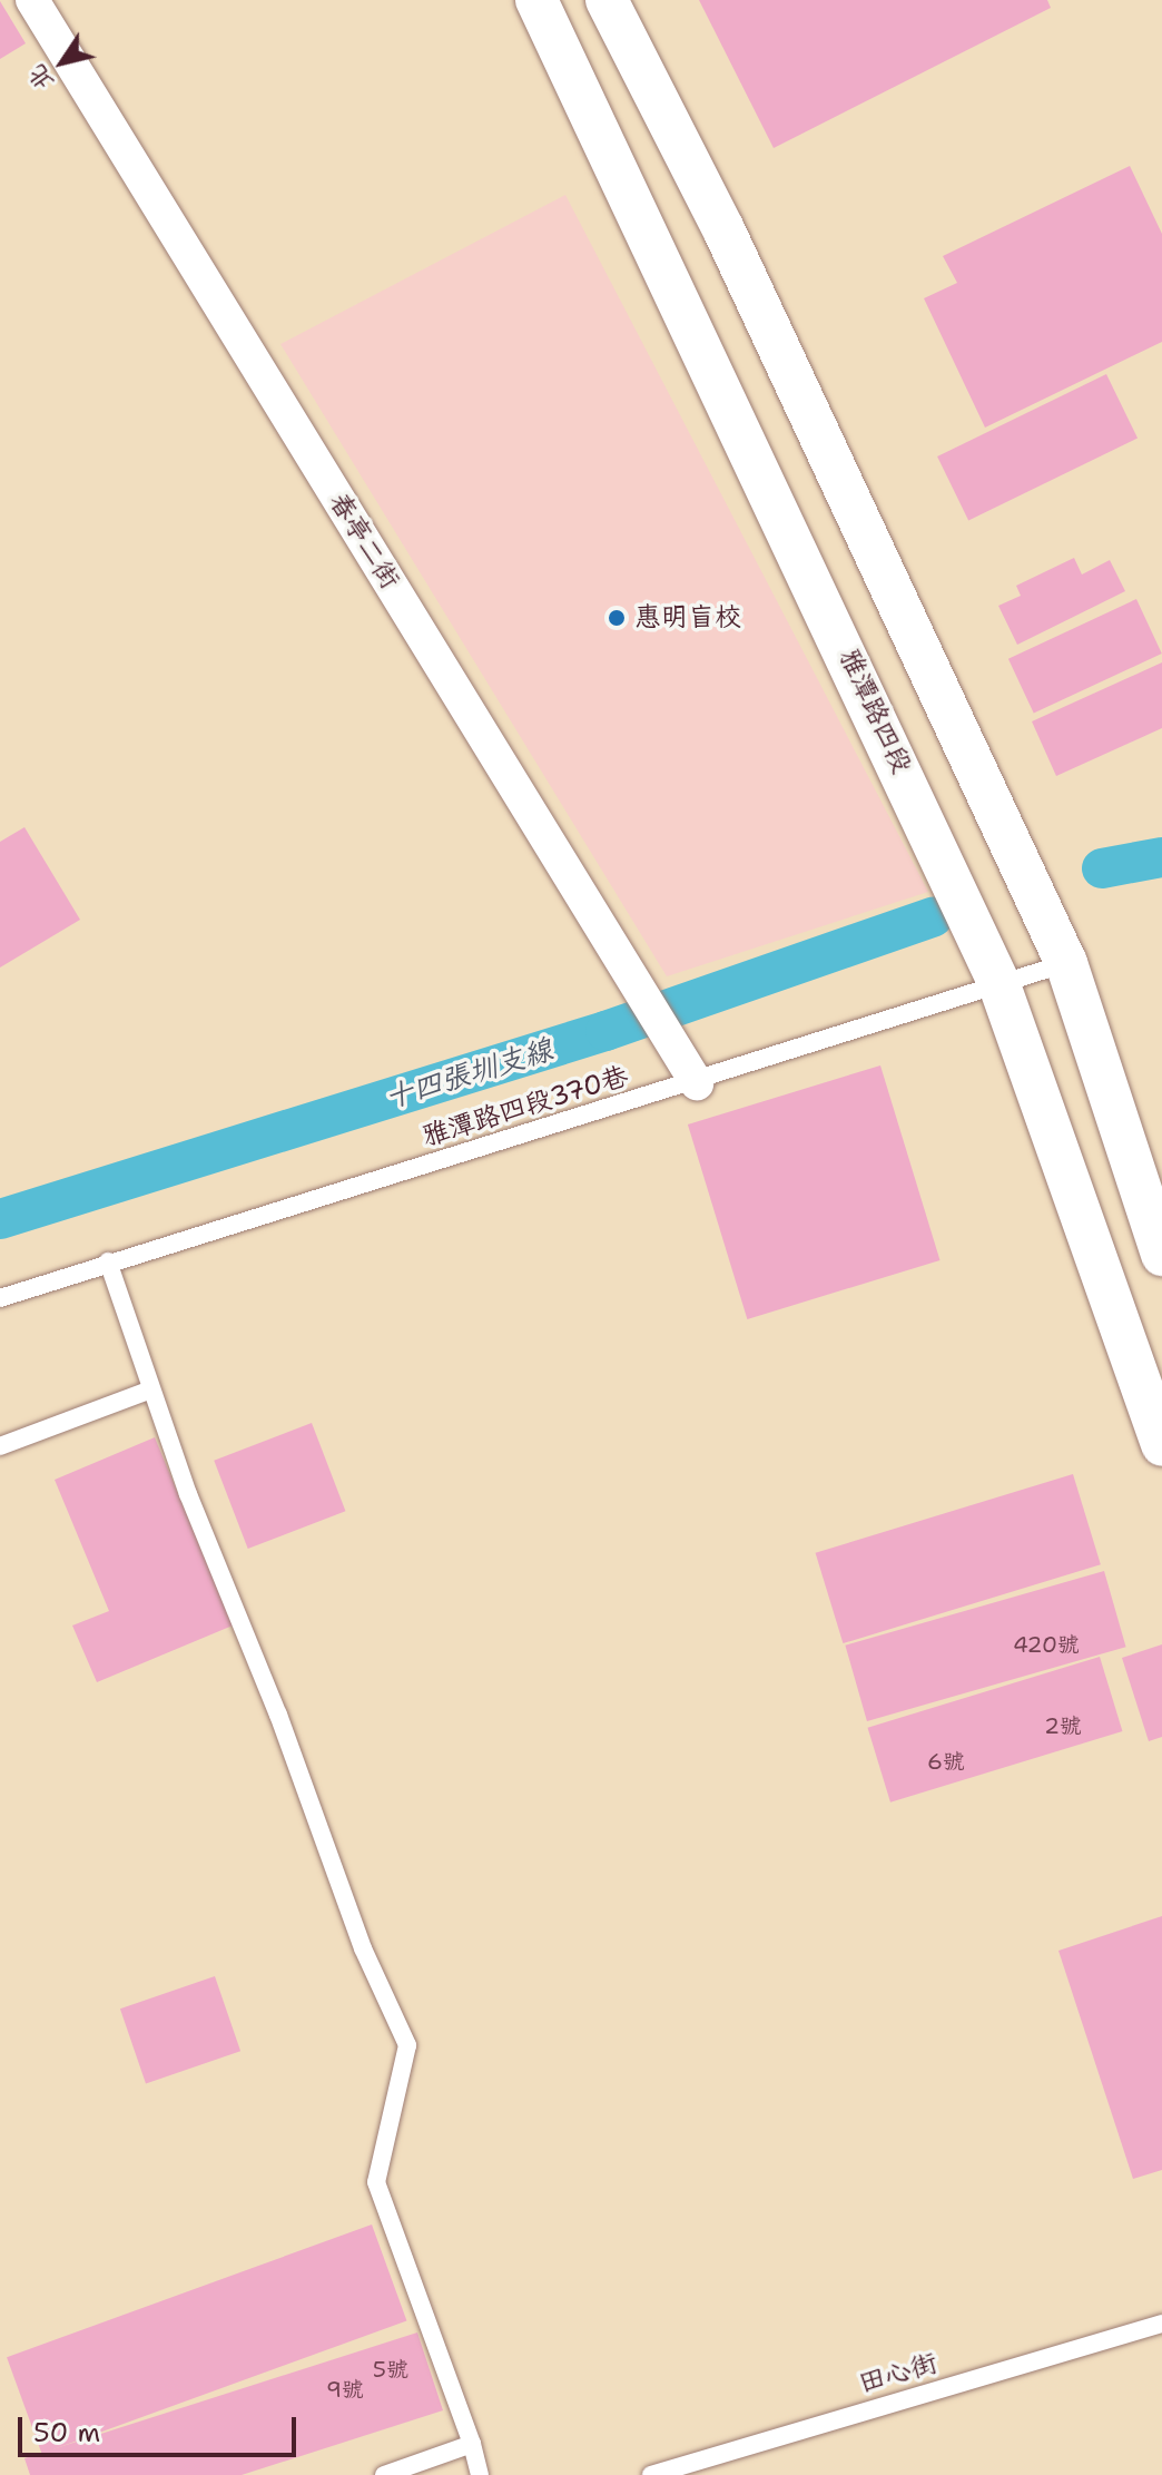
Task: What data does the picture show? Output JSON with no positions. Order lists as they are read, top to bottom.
{
  "streets": {
    "street": ["春亭二街", "雅潭路四段"],
    "lane": ["雅潭路四段370巷", "田心街"]
  },
  "crossings": [
    ["春亭二街", "雅潭路四段370巷"],
    ["雅潭路四段", "雅潭路四段370巷"]
  ],
  "water": ["十四張圳支線"],
  "places": ["惠明盲校"],
  "house_numbers": [
    "420號",
    "2號",
    "6號",
    "5號",
    "9號"
  ],
  "scale_bar": "50 m",
  "north": "bottom left"
}
